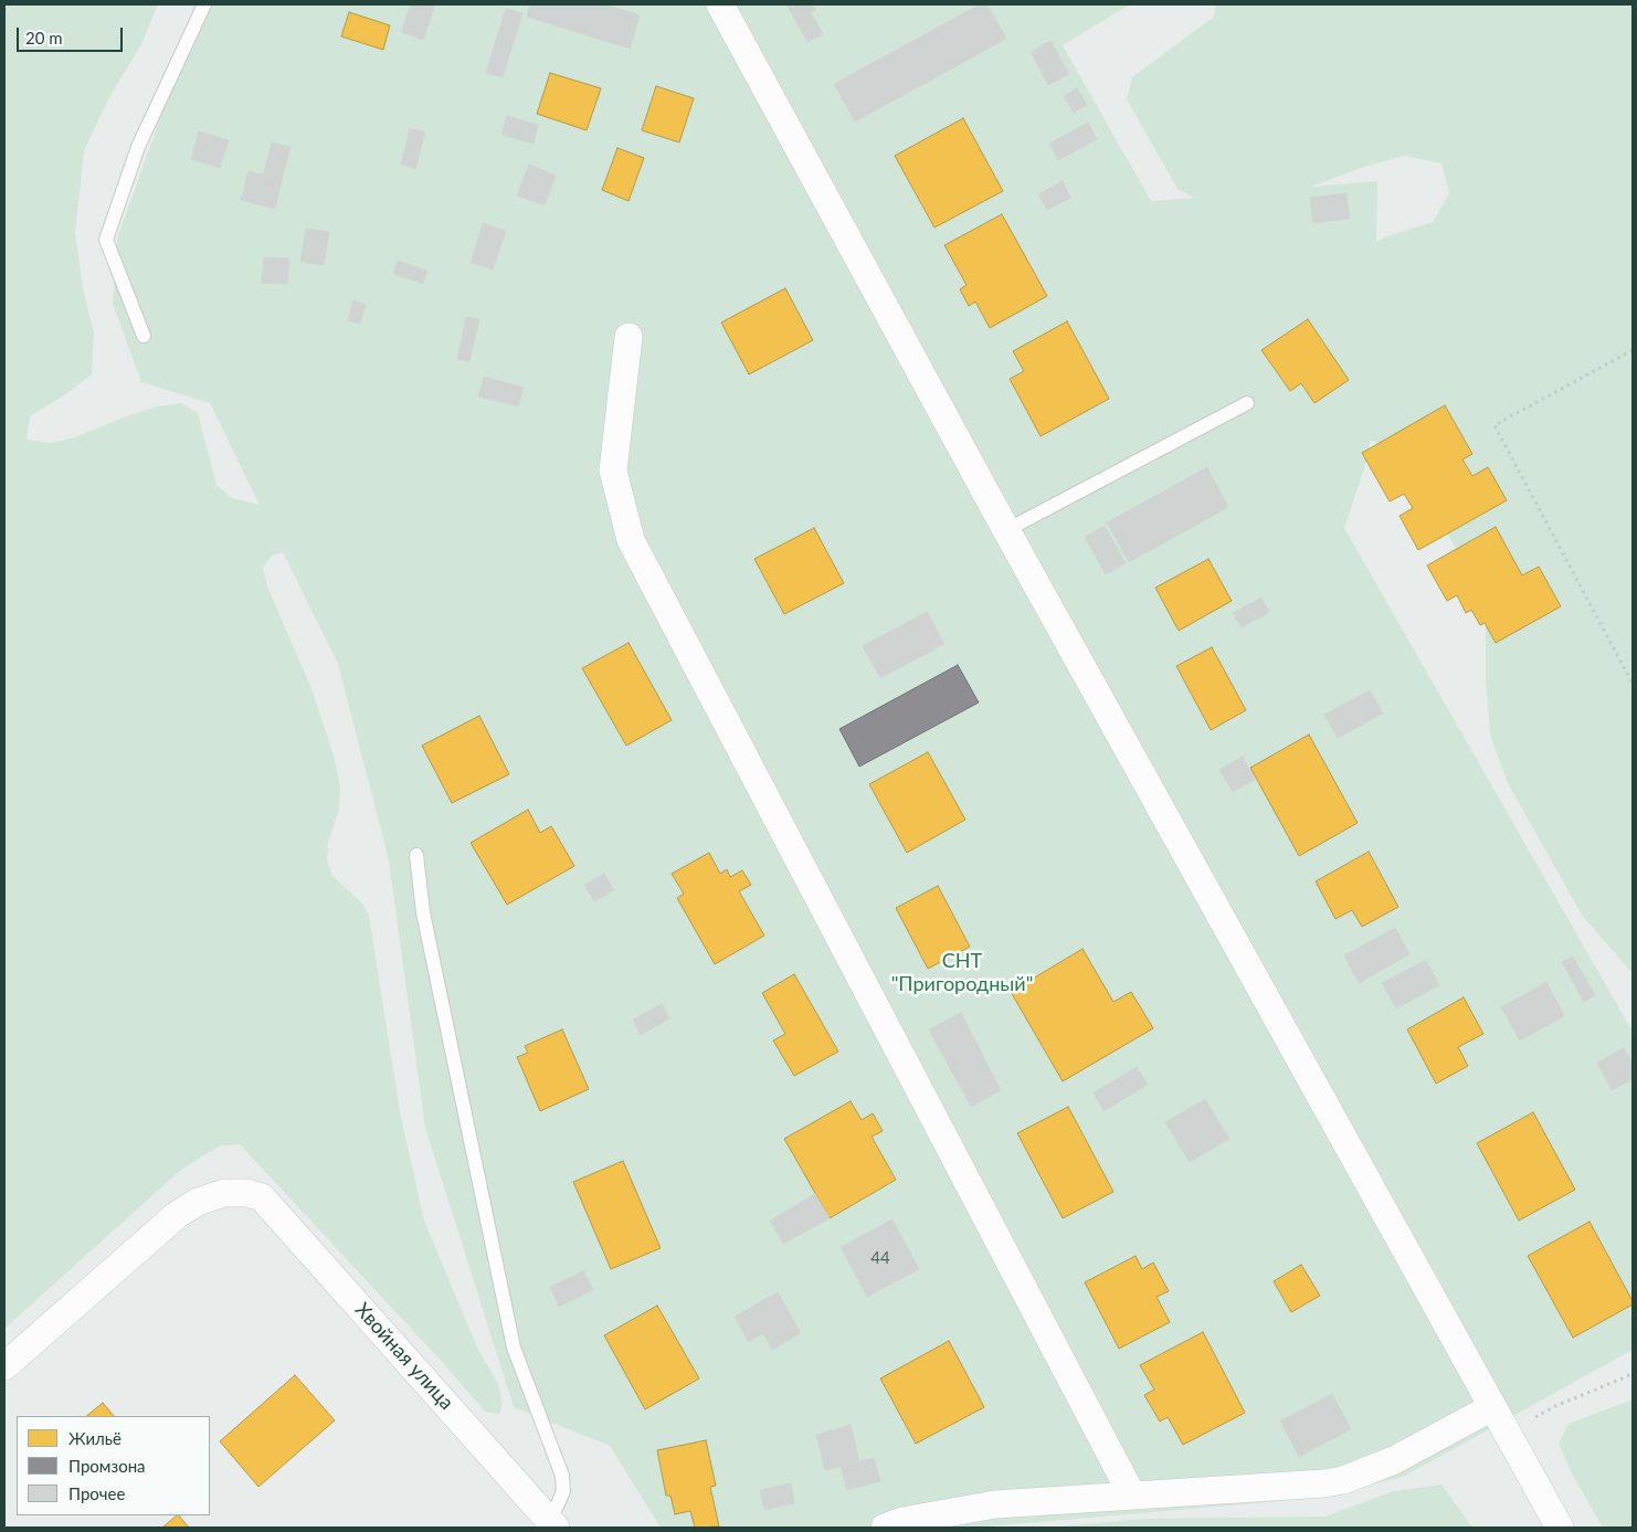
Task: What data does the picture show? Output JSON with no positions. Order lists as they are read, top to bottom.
{
  "streets": {
    "street": ["Хвойная улица"]
  },
  "parks": ["СНТ \"Пригородный\""],
  "house_numbers": ["44"],
  "legend": ["Жильё", "Промзона", "Прочее"],
  "scale_bar": "20 m"
}
